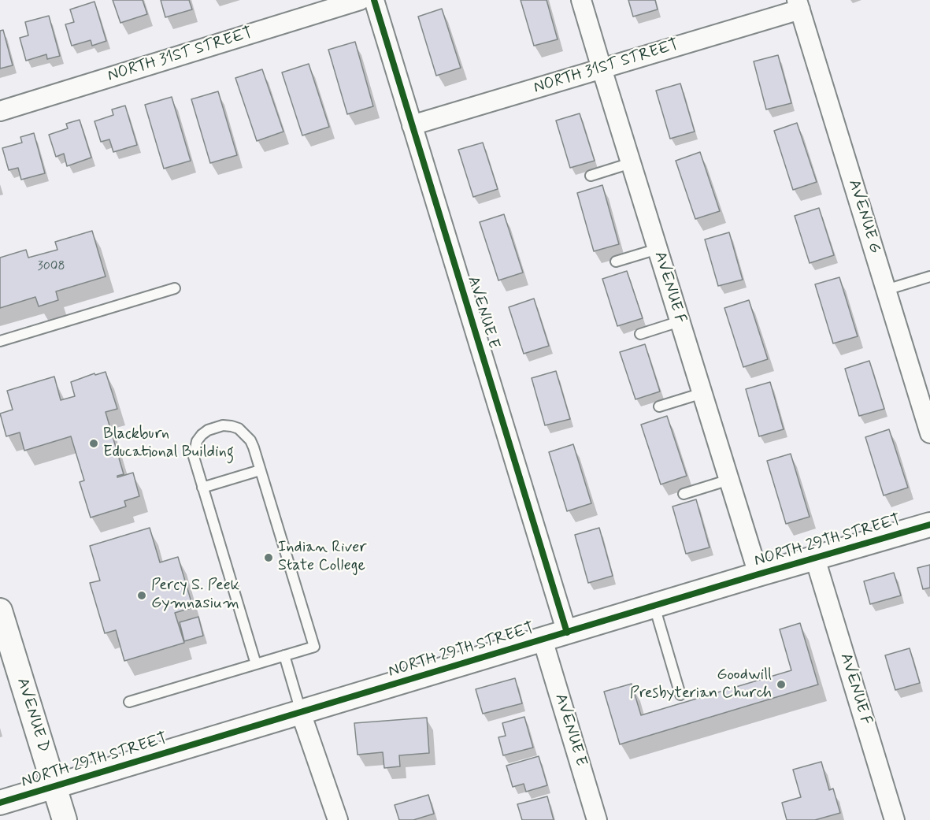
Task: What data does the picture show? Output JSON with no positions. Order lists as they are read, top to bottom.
{
  "streets": {
    "street": [
      "NORTH 31ST STREET",
      "AVENUE G",
      "AVENUE F",
      "AVENUE E",
      "NORTH 29TH STREET",
      "AVENUE D"
    ]
  },
  "crossings": [
    ["NORTH 31ST STREET", "AVENUE G"],
    ["NORTH 31ST STREET", "AVENUE F"],
    ["NORTH 31ST STREET", "AVENUE E"],
    ["AVENUE F", "NORTH 29TH STREET"],
    ["AVENUE E", "NORTH 29TH STREET"],
    ["NORTH 29TH STREET", "AVENUE D"]
  ],
  "places": [
    "Blackburn Educational Building",
    "Indian River State College",
    "Percy S. Peek Gymnasium",
    "Goodwill Presbyterian Church"
  ],
  "house_numbers": ["3008"]
}
